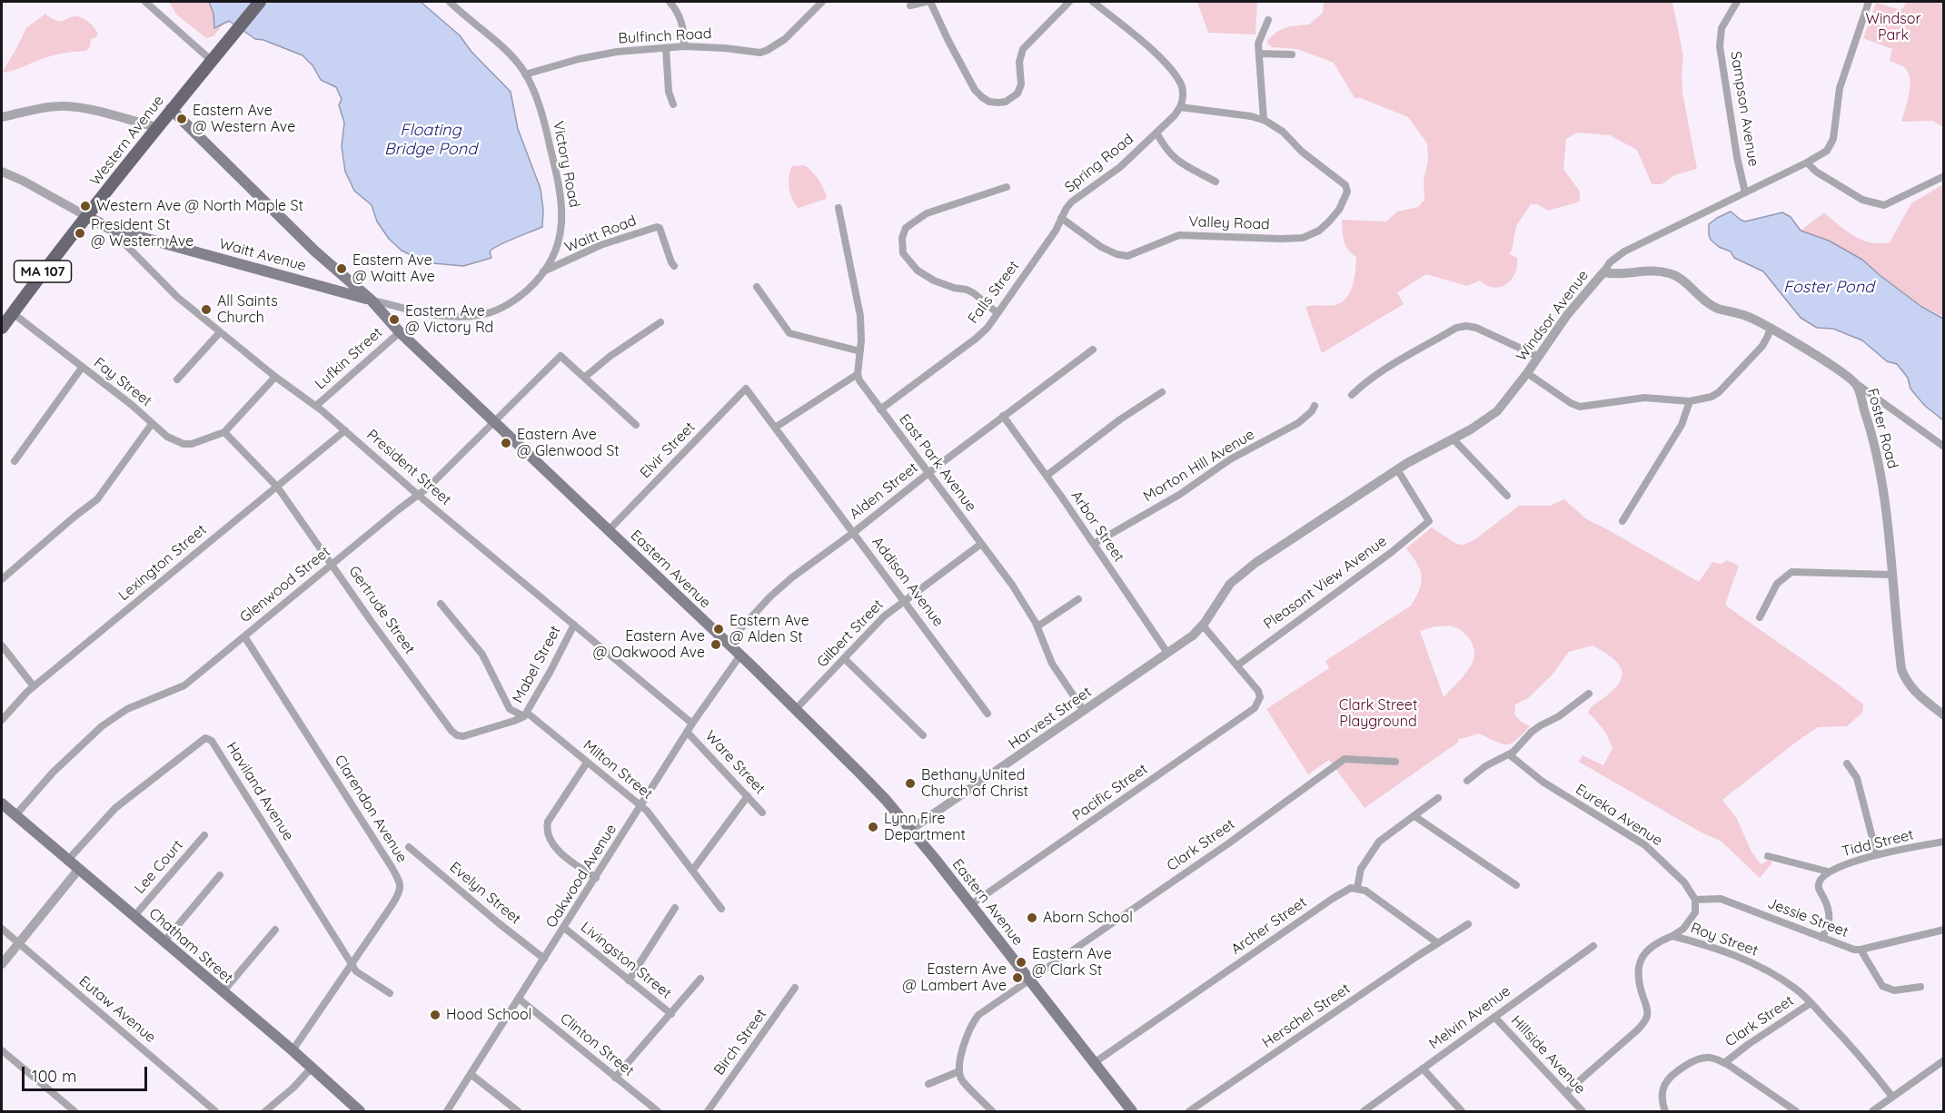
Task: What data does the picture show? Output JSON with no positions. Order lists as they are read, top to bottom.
{
  "streets": {
    "main road": [
      "Western Avenue",
      "Waitt Avenue",
      "MA 107",
      "Eastern Avenue",
      "Chatham Street"
    ],
    "street": [
      "Bulfinch Road",
      "Sampson Avenue",
      "Spring Road",
      "Victory Road",
      "Valley Road",
      "Waitt Road",
      "Falls Street",
      "Windsor Avenue",
      "Lufkin Street",
      "Fay Street",
      "Foster Road",
      "Elvir Street",
      "East Park Avenue",
      "Morton Hill Avenue",
      "President Street",
      "Alden Street",
      "Arbor Street",
      "Lexington Street",
      "Addison Avenue",
      "Pleasant View Avenue",
      "Glenwood Street",
      "Gertrude Street",
      "Gilbert Street",
      "Mabel Street",
      "Harvest Street",
      "Ware Street",
      "Milton Street",
      "Haviland Avenue",
      "Pacific Street",
      "Clarendon Avenue",
      "Eureka Avenue",
      "Tidd Street",
      "Clark Street",
      "Lee Court",
      "Oakwood Avenue",
      "Evelyn Street",
      "Jessie Street",
      "Archer Street",
      "Roy Street",
      "Livingston Street",
      "Eutaw Avenue",
      "Herschel Street",
      "Melvin Avenue",
      "Birch Street",
      "Clinton Street",
      "Hillside Avenue"
    ]
  },
  "crossings": [
    ["Bulfinch Road", "Victory Road"],
    ["Sampson Avenue", "Windsor Avenue"],
    ["Western Avenue", "Waitt Avenue"],
    ["Western Avenue", "Fay Street"],
    ["Western Avenue", "Eastern Avenue"],
    ["Spring Road", "Valley Road"],
    ["Spring Road", "Falls Street"],
    ["Victory Road", "Waitt Road"],
    ["Victory Road", "Waitt Avenue"],
    ["Victory Road", "Eastern Avenue"],
    ["Valley Road", "Falls Street"],
    ["Waitt Avenue", "President Street"],
    ["Waitt Avenue", "Eastern Avenue"],
    ["Falls Street", "East Park Avenue"],
    ["Windsor Avenue", "Foster Road"],
    ["Windsor Avenue", "Pleasant View Avenue"],
    ["Windsor Avenue", "Harvest Street"],
    ["Lufkin Street", "President Street"],
    ["Lufkin Street", "Eastern Avenue"],
    ["Fay Street", "Gertrude Street"],
    ["Elvir Street", "Eastern Avenue"],
    ["Elvir Street", "Addison Avenue"],
    ["East Park Avenue", "Alden Street"],
    ["East Park Avenue", "Gilbert Street"],
    ["East Park Avenue", "Harvest Street"],
    ["Morton Hill Avenue", "Arbor Street"],
    ["President Street", "Lexington Street"],
    ["President Street", "Glenwood Street"],
    ["President Street", "Mabel Street"],
    ["President Street", "Oakwood Avenue"],
    ["Alden Street", "Arbor Street"],
    ["Alden Street", "Eastern Avenue"],
    ["Alden Street", "Addison Avenue"],
    ["Arbor Street", "Harvest Street"],
    ["Lexington Street", "Gertrude Street"],
    ["Eastern Avenue", "Glenwood Street"],
    ["Eastern Avenue", "Gilbert Street"],
    ["Eastern Avenue", "Harvest Street"],
    ["Eastern Avenue", "Pacific Street"],
    ["Eastern Avenue", "Clark Street"],
    ["Eastern Avenue", "Oakwood Avenue"],
    ["Eastern Avenue", "Archer Street"],
    ["Addison Avenue", "Gilbert Street"],
    ["Pleasant View Avenue", "Pacific Street"],
    ["Glenwood Street", "Gertrude Street"],
    ["Glenwood Street", "Clarendon Avenue"],
    ["Glenwood Street", "Chatham Street"],
    ["Gertrude Street", "Mabel Street"],
    ["Mabel Street", "Milton Street"],
    ["Ware Street", "Oakwood Avenue"],
    ["Milton Street", "Oakwood Avenue"],
    ["Haviland Avenue", "Clarendon Avenue"],
    ["Haviland Avenue", "Chatham Street"],
    ["Clarendon Avenue", "Chatham Street"],
    ["Eureka Avenue", "Jessie Street"],
    ["Tidd Street", "Jessie Street"],
    ["Clark Street", "Roy Street"],
    ["Lee Court", "Chatham Street"],
    ["Oakwood Avenue", "Evelyn Street"],
    ["Oakwood Avenue", "Livingston Street"],
    ["Oakwood Avenue", "Clinton Street"],
    ["Roy Street", "Hillside Avenue"],
    ["Melvin Avenue", "Hillside Avenue"]
  ],
  "water": ["Floating Bridge Pond", "Foster Pond"],
  "parks": ["Windsor Park", "Clark Street Playground"],
  "places": [
    "Eastern Ave @ Western Ave",
    "Western Ave @ North Maple St",
    "President St @ Western Ave",
    "Eastern Ave @ Waitt Ave",
    "All Saints Church",
    "Eastern Ave @ Victory Rd",
    "Eastern Ave @ Glenwood St",
    "Eastern Ave @ Alden St",
    "Eastern Ave @ Oakwood Ave",
    "Bethany United Church of Christ",
    "Lynn Fire Department",
    "Aborn School",
    "Eastern Ave @ Clark St",
    "Eastern Ave @ Lambert Ave",
    "Hood School"
  ],
  "scale_bar": "100 m"
}
